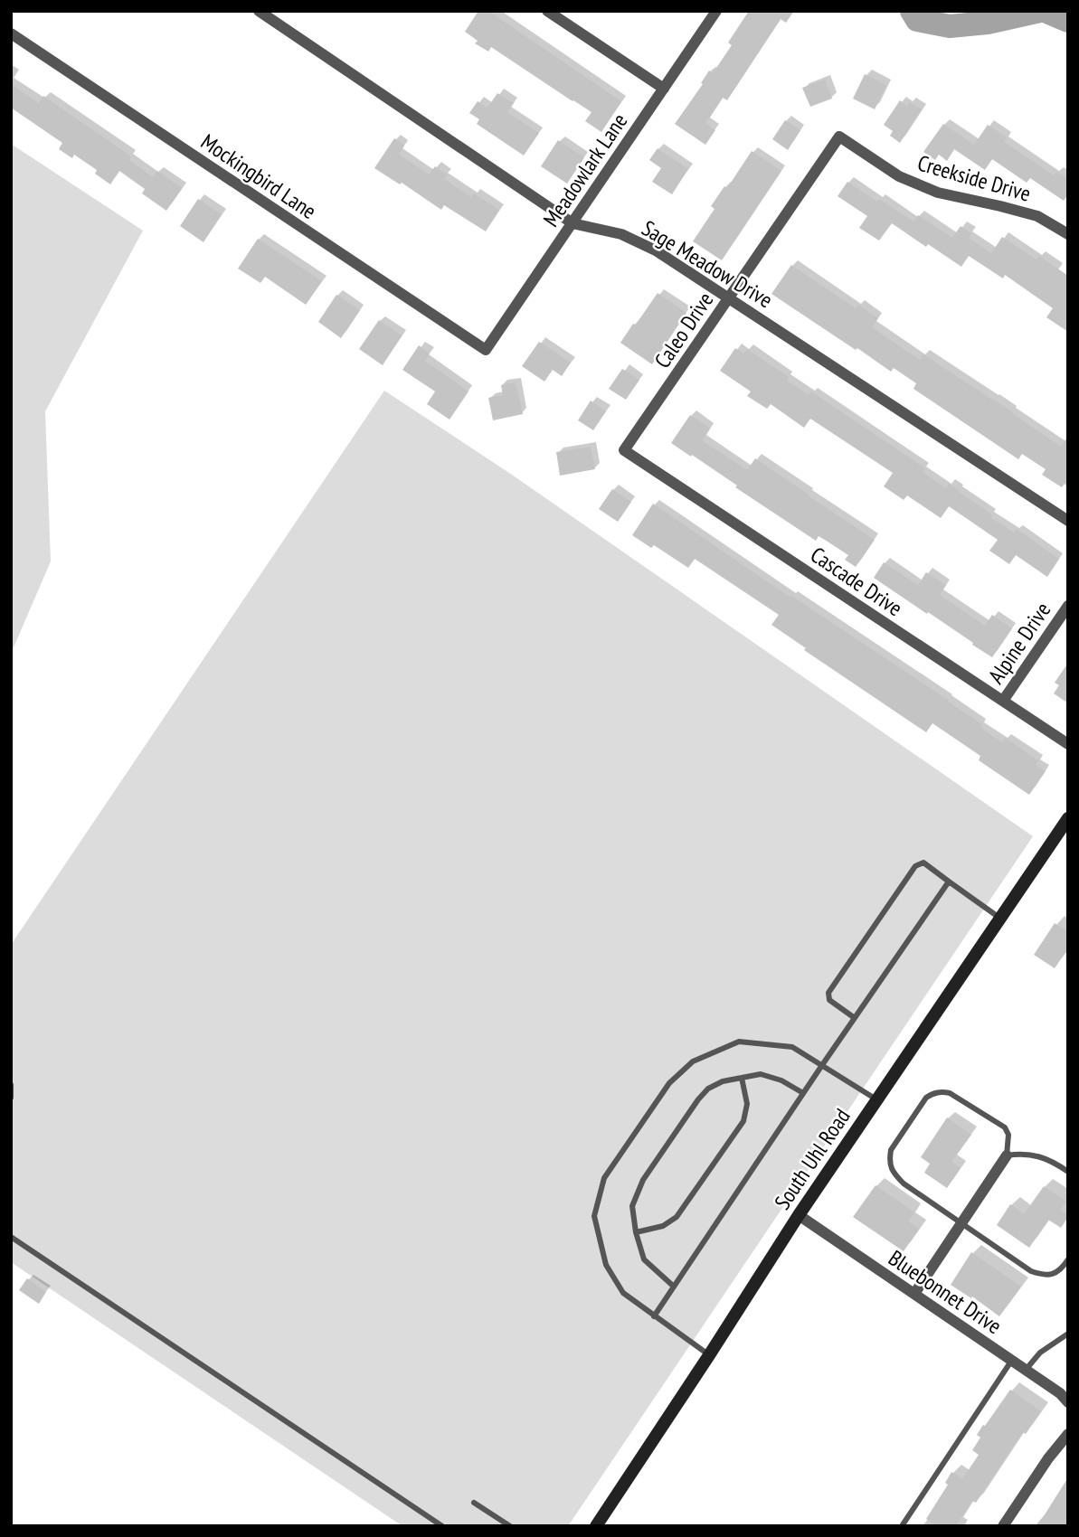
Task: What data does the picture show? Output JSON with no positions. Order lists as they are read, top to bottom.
{
  "streets": {
    "main road": ["South Uhl Road"],
    "street": [
      "Meadowlark Lane",
      "Mockingbird Lane",
      "Creekside Drive",
      "Sage Meadow Drive",
      "Caleo Drive",
      "Cascade Drive",
      "Alpine Drive",
      "Bluebonnet Drive"
    ]
  },
  "crossings": [
    ["Meadowlark Lane", "Mockingbird Lane"],
    ["Meadowlark Lane", "Sage Meadow Drive"],
    ["Creekside Drive", "Caleo Drive"],
    ["Sage Meadow Drive", "Caleo Drive"],
    ["Caleo Drive", "Cascade Drive"],
    ["Cascade Drive", "Alpine Drive"],
    ["South Uhl Road", "Bluebonnet Drive"]
  ]
}
